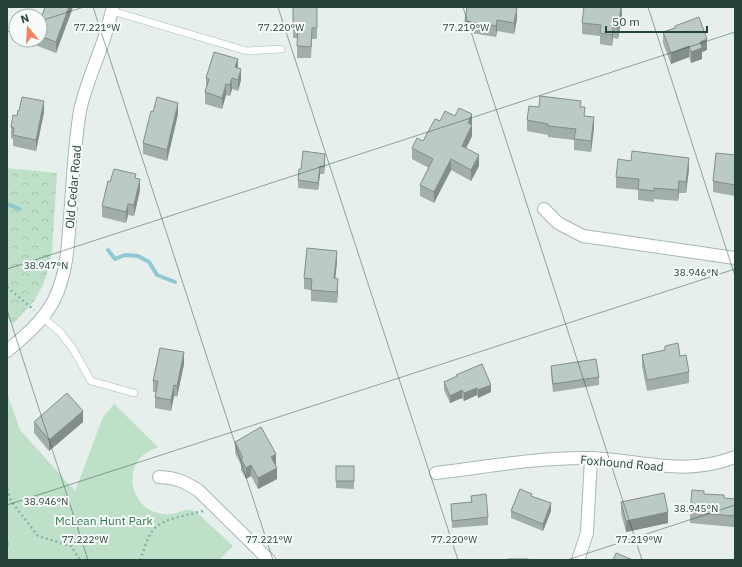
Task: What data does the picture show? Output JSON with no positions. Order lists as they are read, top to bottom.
{
  "streets": {
    "street": ["Old Cedar Road", "Foxhound Road"]
  },
  "parks": ["McLean Hunt Park"],
  "scale_bar": "50 m",
  "north": "top",
  "coordinates": [
    "77.221°W",
    "77.220°W",
    "77.219°W",
    "38.947°N",
    "38.946°N",
    "38.945°N",
    "77.222°W"
  ]
}
